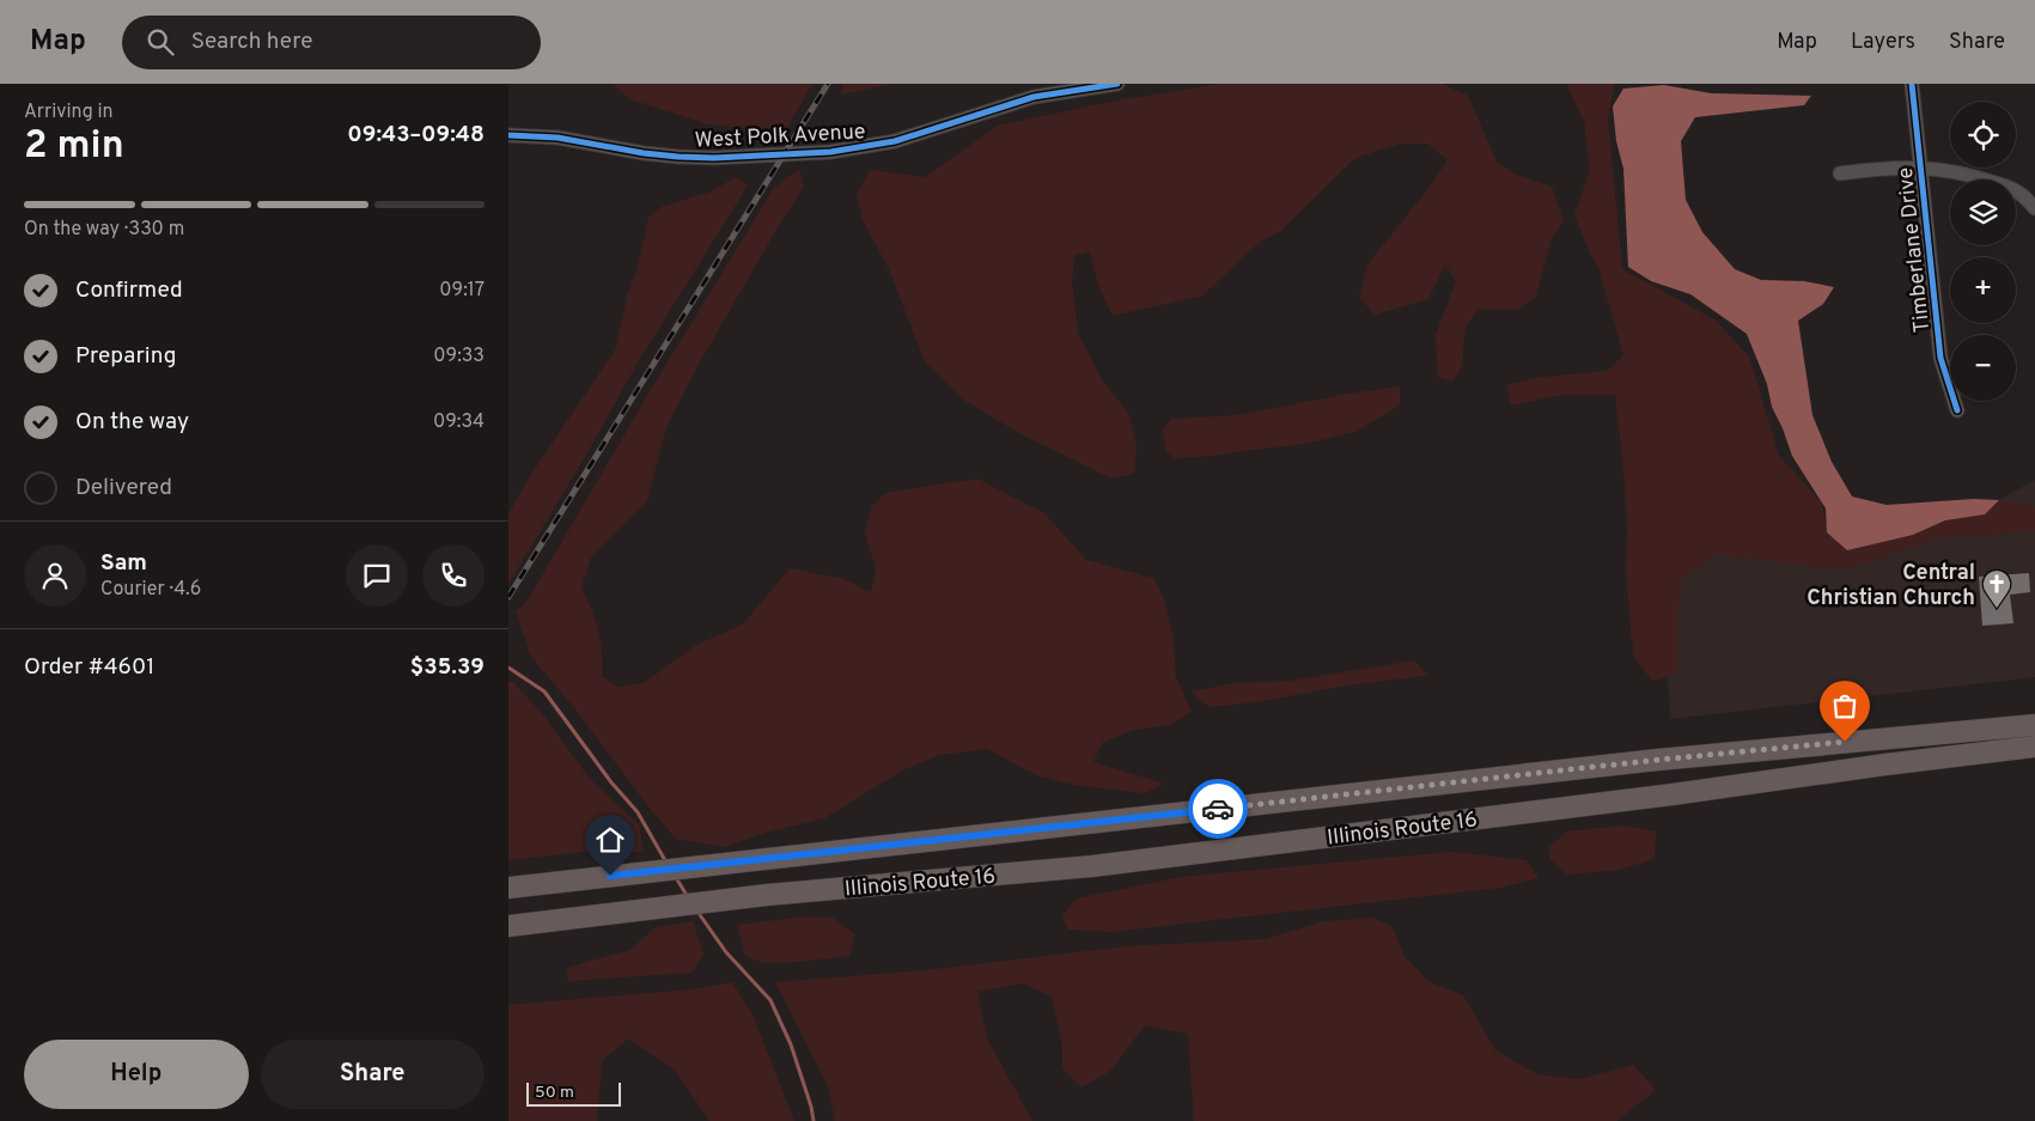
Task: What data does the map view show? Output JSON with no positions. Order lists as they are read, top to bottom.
{
  "streets": {
    "main road": ["Illinois Route 16"],
    "street": ["West Polk Avenue", "Timberlane Drive"]
  },
  "places": {
    "church": ["Central Christian Church"]
  },
  "scale_bar": "50 m",
  "page": {
    "header": "Map",
    "search": "Search here",
    "nav": ["Map", "Layers", "Share"],
    "heading": ["2 min", "Arriving in", "09:43–09:48"],
    "panel": [
      "Sam",
      "Courier · 4.6",
      "Order #4601",
      "$35.39"
    ],
    "map_buttons": ["+", "−"],
    "bar": "On the way · 330 m",
    "list": [
      ["Confirmed", "09:17"],
      ["Preparing", "09:33"],
      ["On the way", "09:34"],
      "Delivered"
    ],
    "buttons": ["Help", "Share"],
    "scale": "50 m"
  }
}
